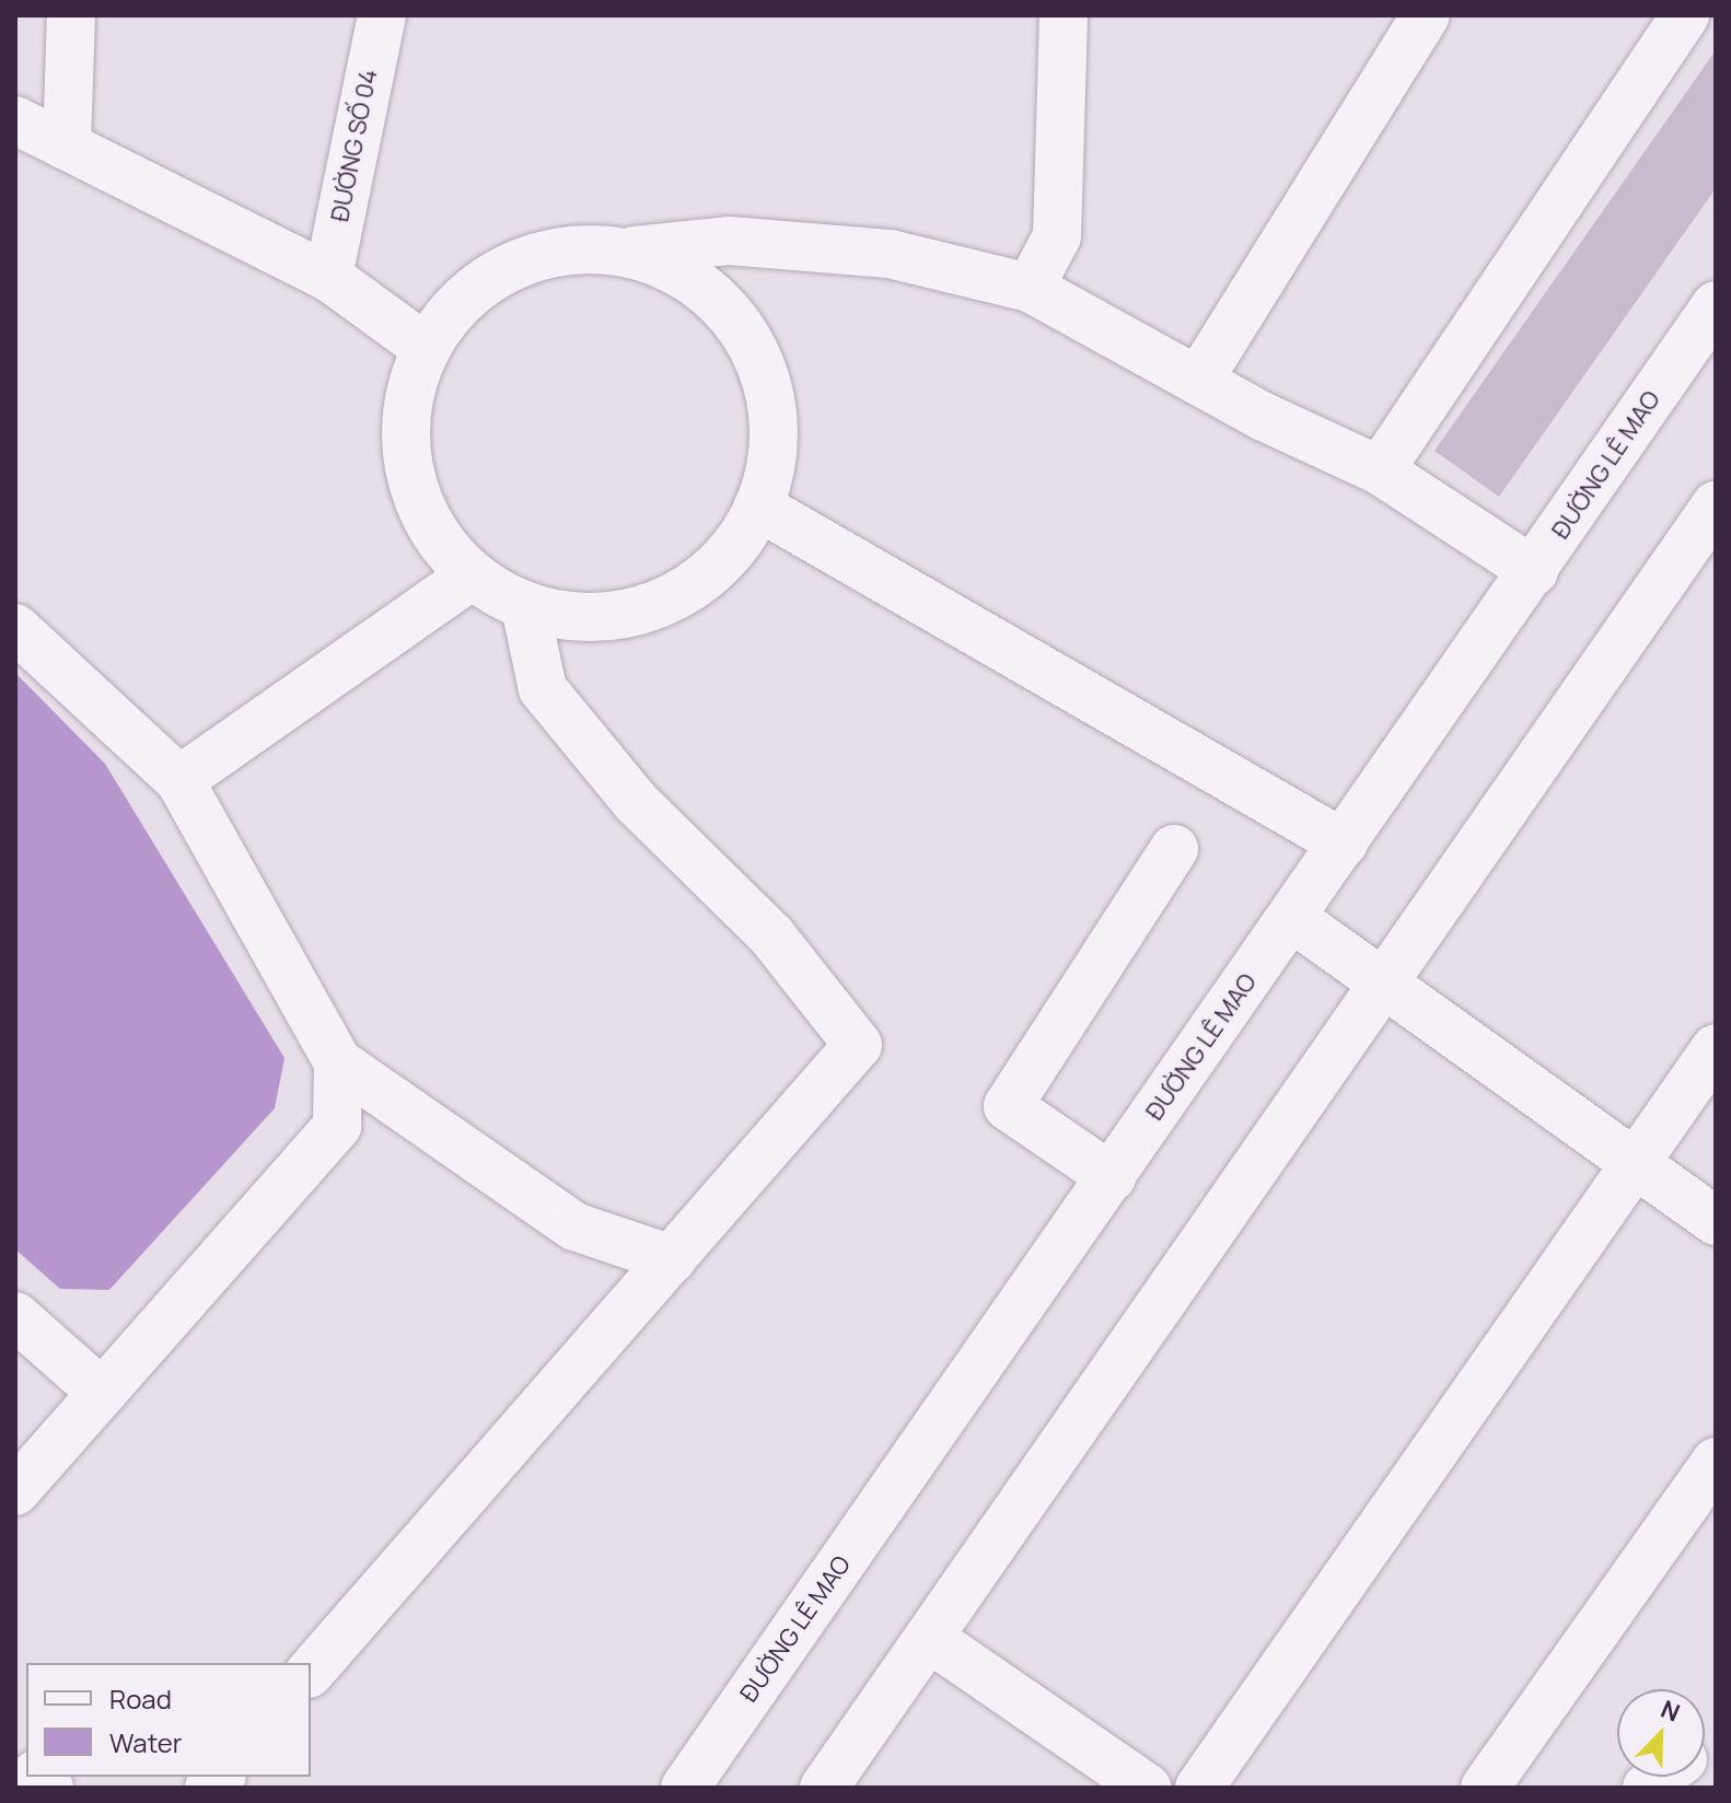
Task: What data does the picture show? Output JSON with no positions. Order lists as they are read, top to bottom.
{
  "streets": {
    "street": ["ĐƯỜNG SỐ 04", "ĐƯỜNG LÊ MAO"]
  },
  "legend": ["Road", "Water"],
  "north": "top right"
}
